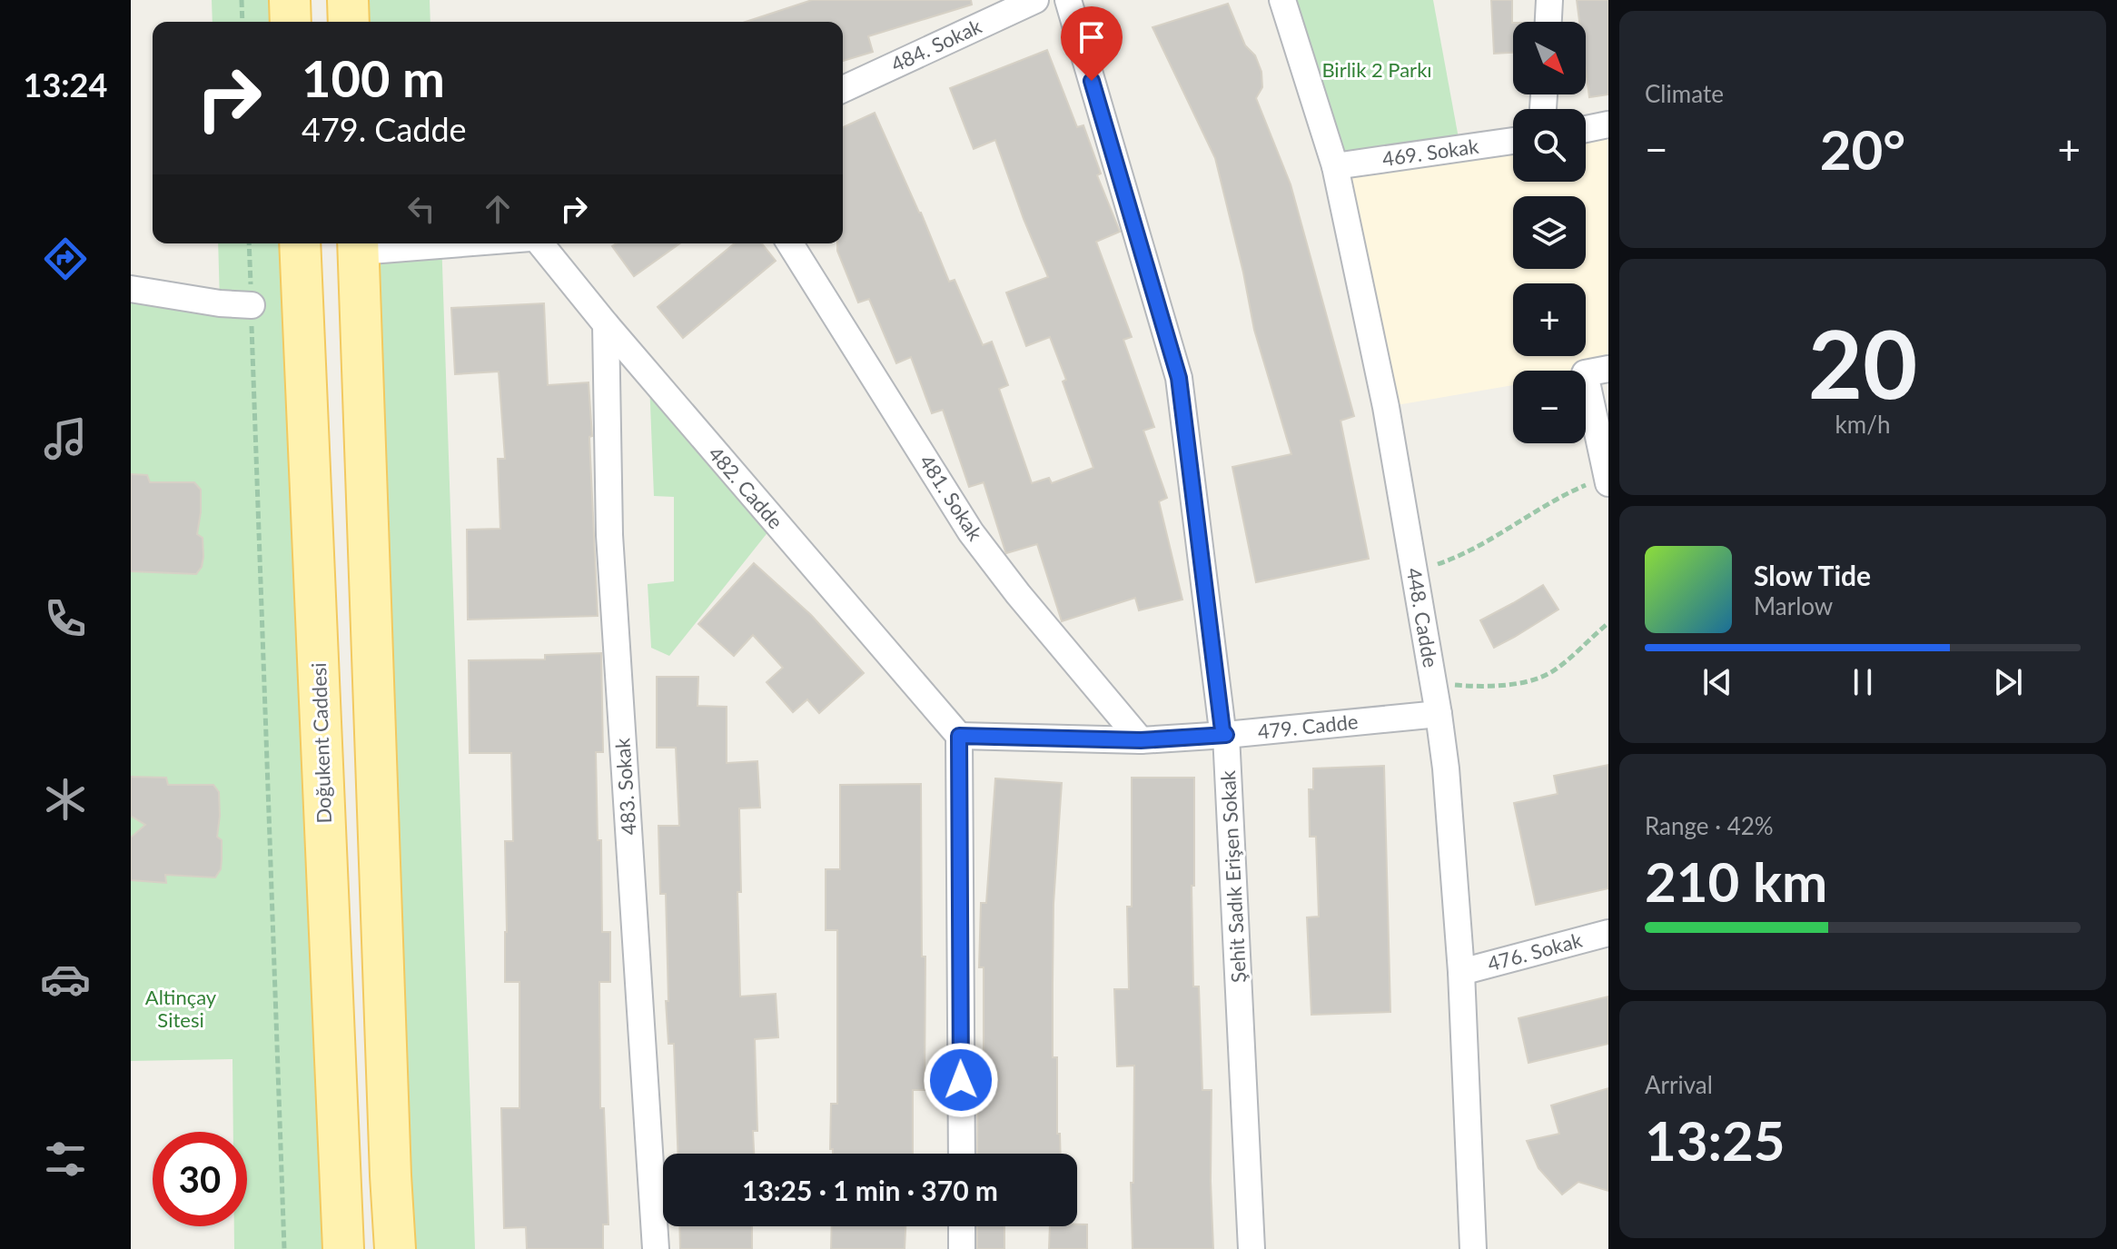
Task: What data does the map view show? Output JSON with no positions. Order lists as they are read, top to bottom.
{
  "streets": {
    "main road": ["Doğukent Caddesi"],
    "street": [
      "484. Sokak",
      "469. Sokak",
      "482. Cadde",
      "481. Sokak",
      "448. Cadde",
      "479. Cadde",
      "483. Sokak",
      "Şehit Sadık Erişen Sokak",
      "476. Sokak"
    ]
  },
  "crossings": [
    ["469. Sokak", "448. Cadde"],
    ["482. Cadde", "479. Cadde"],
    ["482. Cadde", "483. Sokak"],
    ["481. Sokak", "479. Cadde"],
    ["448. Cadde", "479. Cadde"],
    ["448. Cadde", "476. Sokak"],
    ["479. Cadde", "Şehit Sadık Erişen Sokak"]
  ],
  "parks": ["Birlik 2 Parkı", "Altinçay Sitesi"],
  "north": "bottom right",
  "page": {
    "tabs": "13:24",
    "tile": [
      "Climate",
      ["20", "km/h"],
      ["Range · 42%", "210 km"],
      ["Arrival", "13:25"]
    ],
    "map_buttons": ["+", "−"],
    "turn": ["100 m", "479. Cadde"],
    "heat": ["−", "20°", "+"],
    "song": ["Slow Tide", "Marlow"],
    "limit": "30",
    "trip": "13:25 · 1 min · 370 m"
  }
}
